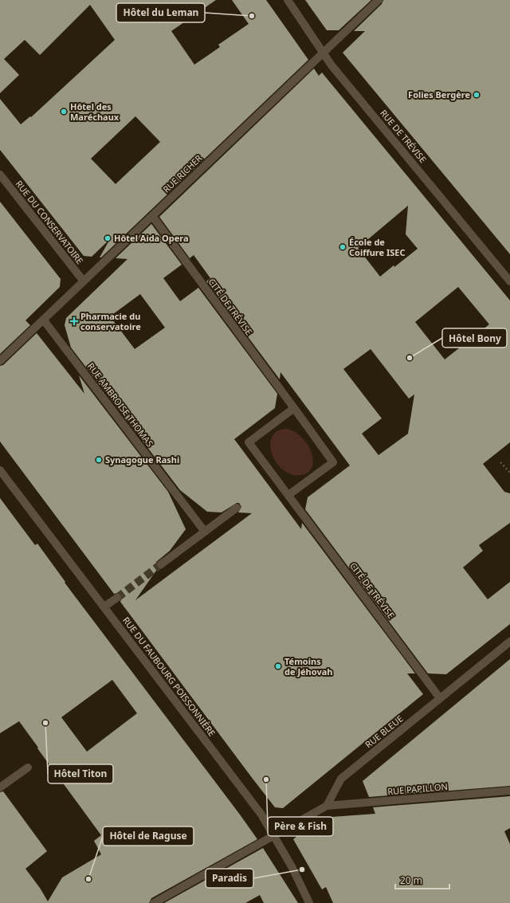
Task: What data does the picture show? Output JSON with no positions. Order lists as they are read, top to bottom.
{
  "streets": {
    "street": [
      "RUE DE TRÉVISE",
      "RUE RICHER",
      "RUE DU CONSERVATOIRE",
      "CITÉ DE TRÉVISE",
      "RUE AMBROISE THOMAS",
      "RUE DU FAUBOURG POISSONNIÈRE",
      "RUE BLEUE",
      "RUE PAPILLON"
    ]
  },
  "crossings": [
    ["RUE DE TRÉVISE", "RUE RICHER"],
    ["RUE RICHER", "RUE DU CONSERVATOIRE"],
    ["RUE RICHER", "CITÉ DE TRÉVISE"],
    ["RUE RICHER", "RUE AMBROISE THOMAS"],
    ["CITÉ DE TRÉVISE", "RUE BLEUE"],
    ["RUE BLEUE", "RUE PAPILLON"]
  ],
  "places": {
    "other": [
      "Hôtel du Leman",
      "Folies Bergère",
      "Hôtel des Maréchaux",
      "Hôtel Aida Opera",
      "École de Coiffure ISEC",
      "Hôtel Bony",
      "Synagogue Rashi",
      "Témoins de Jéhovah",
      "Hôtel Titon",
      "Père & Fish",
      "Paradis",
      "Hôtel de Raguse"
    ],
    "health": ["Pharmacie du conservatoire"]
  },
  "scale_bar": "20 m"
}
